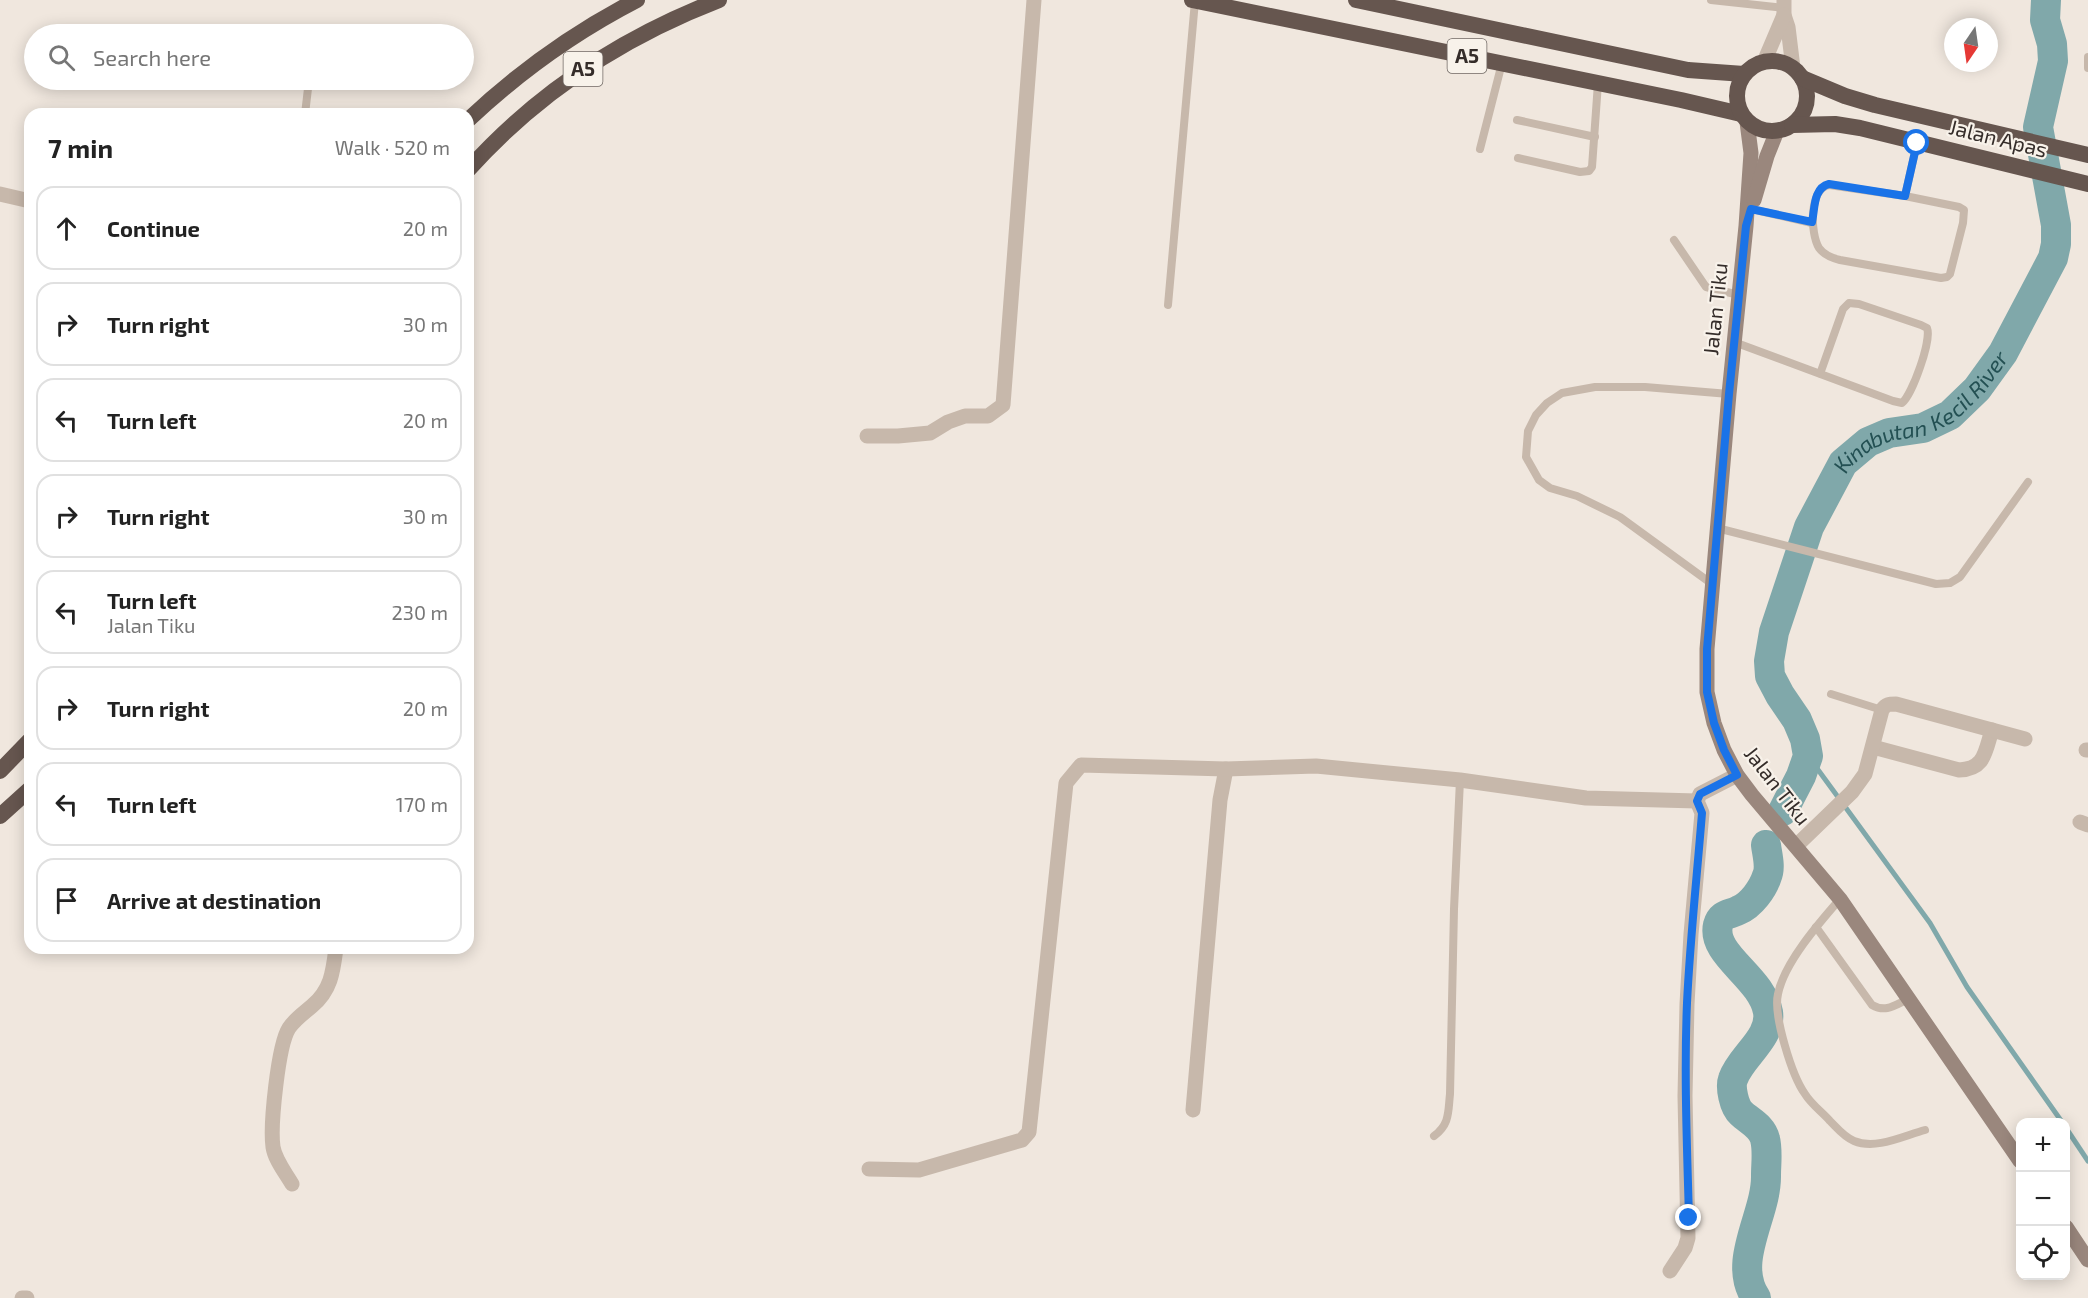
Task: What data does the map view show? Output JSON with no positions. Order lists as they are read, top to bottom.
{
  "streets": {
    "highway": ["A5", "Jalan Apas"],
    "main road": ["Jalan Tiku"]
  },
  "crossings": [
    ["A5", "Jalan Apas"],
    ["A5", "Jalan Tiku"],
    ["Jalan Apas", "Jalan Tiku"]
  ],
  "water": ["Kinabutan Kecil River"],
  "north": "bottom",
  "page": {
    "search": "Search here",
    "heading": ["7 min", "Walk · 520 m"],
    "list": [
      ["Continue", "20 m"],
      ["Turn right", "30 m"],
      ["Turn left", "20 m"],
      ["Turn right", "30 m"],
      ["Turn left", "Jalan Tiku", "230 m"],
      ["Turn right", "20 m"],
      ["Turn left", "170 m"],
      "Arrive at destination"
    ],
    "map_buttons": ["+", "−"]
  }
}
